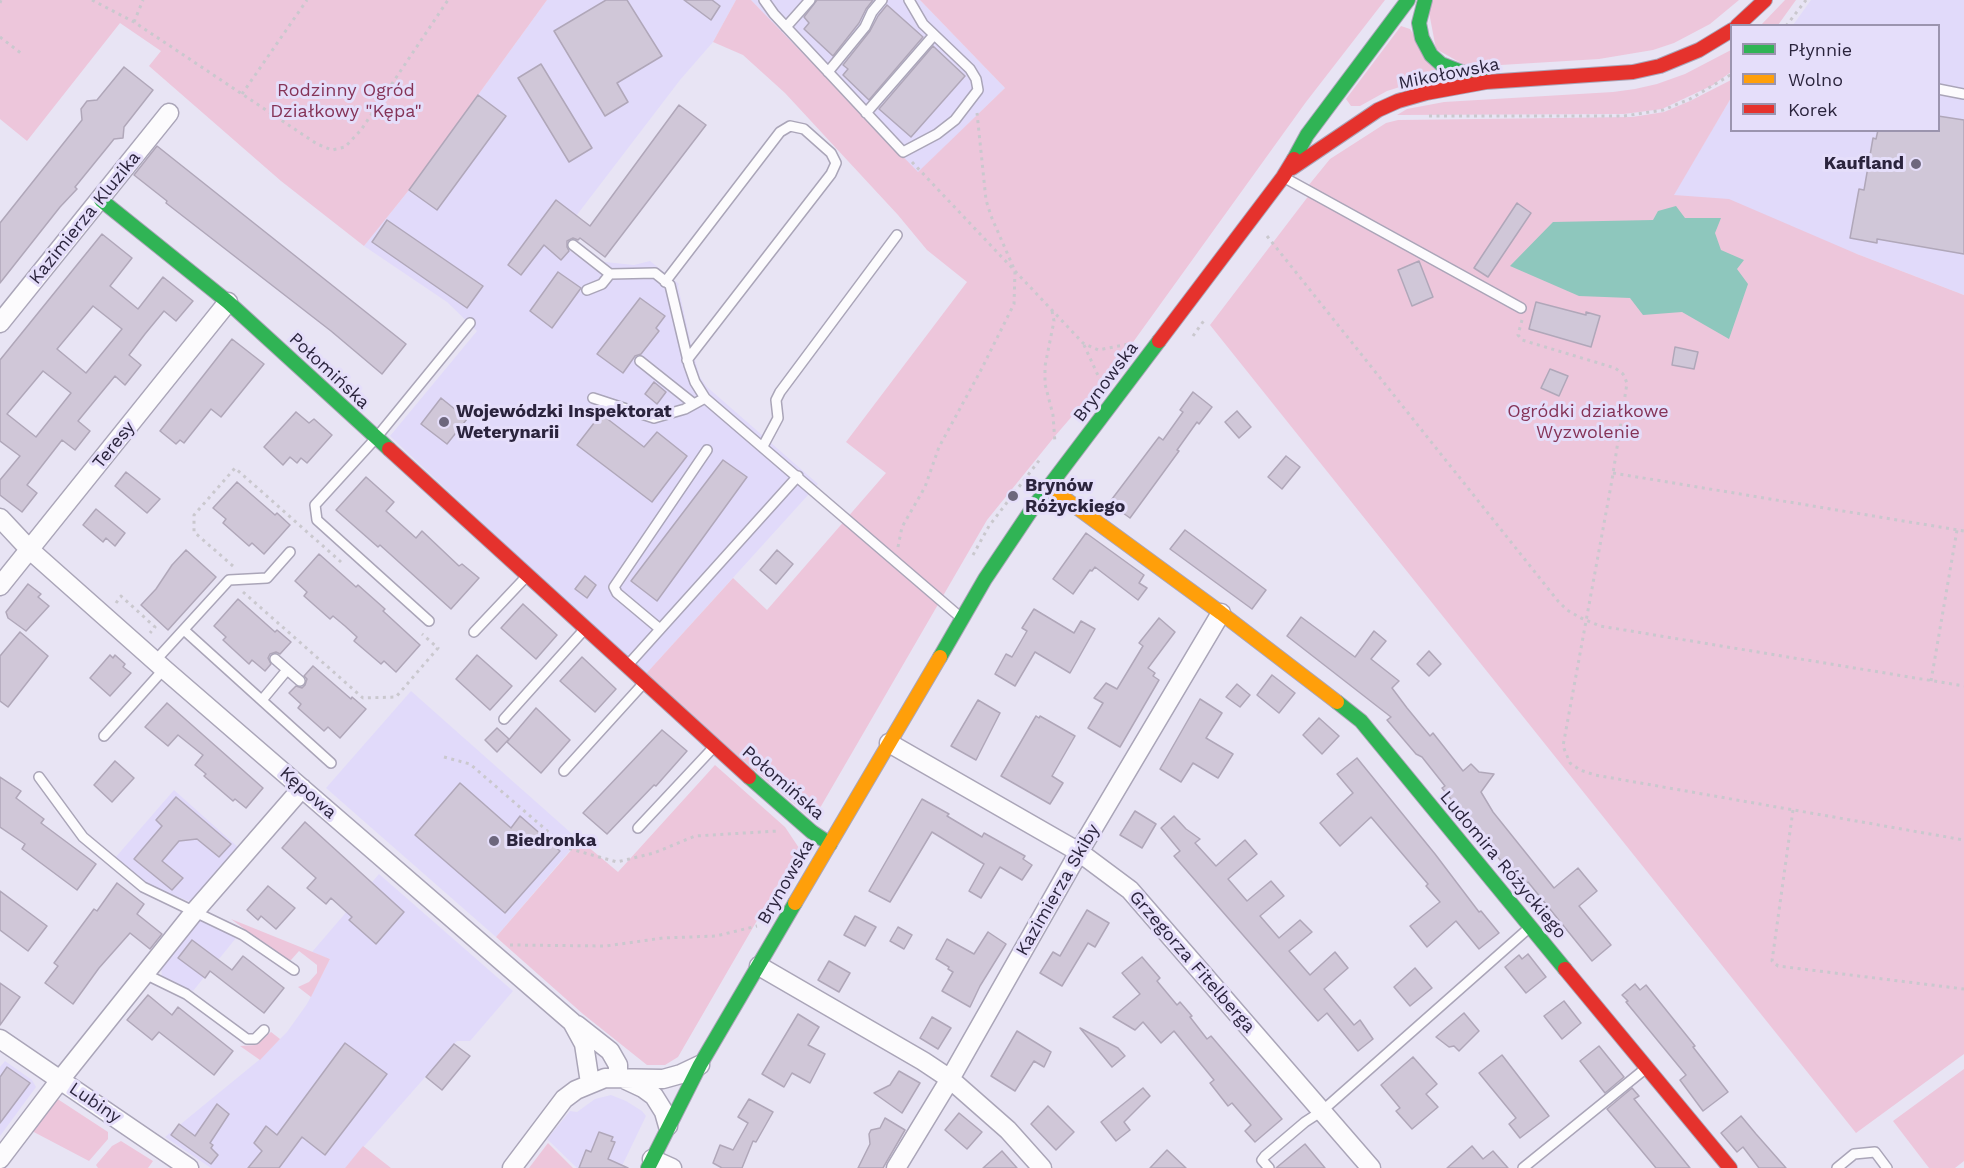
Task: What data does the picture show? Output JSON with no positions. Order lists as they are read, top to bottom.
{
  "streets": {
    "main road": [
      "Mikołowska",
      "Połomińska",
      "Brynowska",
      "Ludomira Różyckiego"
    ],
    "street": [
      "Kazimierza Kluzika",
      "Teresy",
      "Kępowa",
      "Kazimierza Skiby",
      "Grzegorza Fitelberga",
      "Lubiny"
    ]
  },
  "crossings": [
    ["Mikołowska", "Brynowska"],
    ["Kazimierza Kluzika", "Połomińska"],
    ["Połomińska", "Brynowska"],
    ["Połomińska", "Teresy"],
    ["Brynowska", "Ludomira Różyckiego"],
    ["Brynowska", "Grzegorza Fitelberga"],
    ["Teresy", "Kępowa"],
    ["Ludomira Różyckiego", "Kazimierza Skiby"],
    ["Kazimierza Skiby", "Grzegorza Fitelberga"]
  ],
  "parks": ["Rodzinny Ogród Działkowy \"Kępa\"", "Ogródki działkowe Wyzwolenie"],
  "places": [
    "Kaufland",
    "Wojewódzki Inspektorat Weterynarii",
    "Brynów Różyckiego",
    "Biedronka"
  ],
  "legend": ["Płynnie", "Wolno", "Korek"]
}
